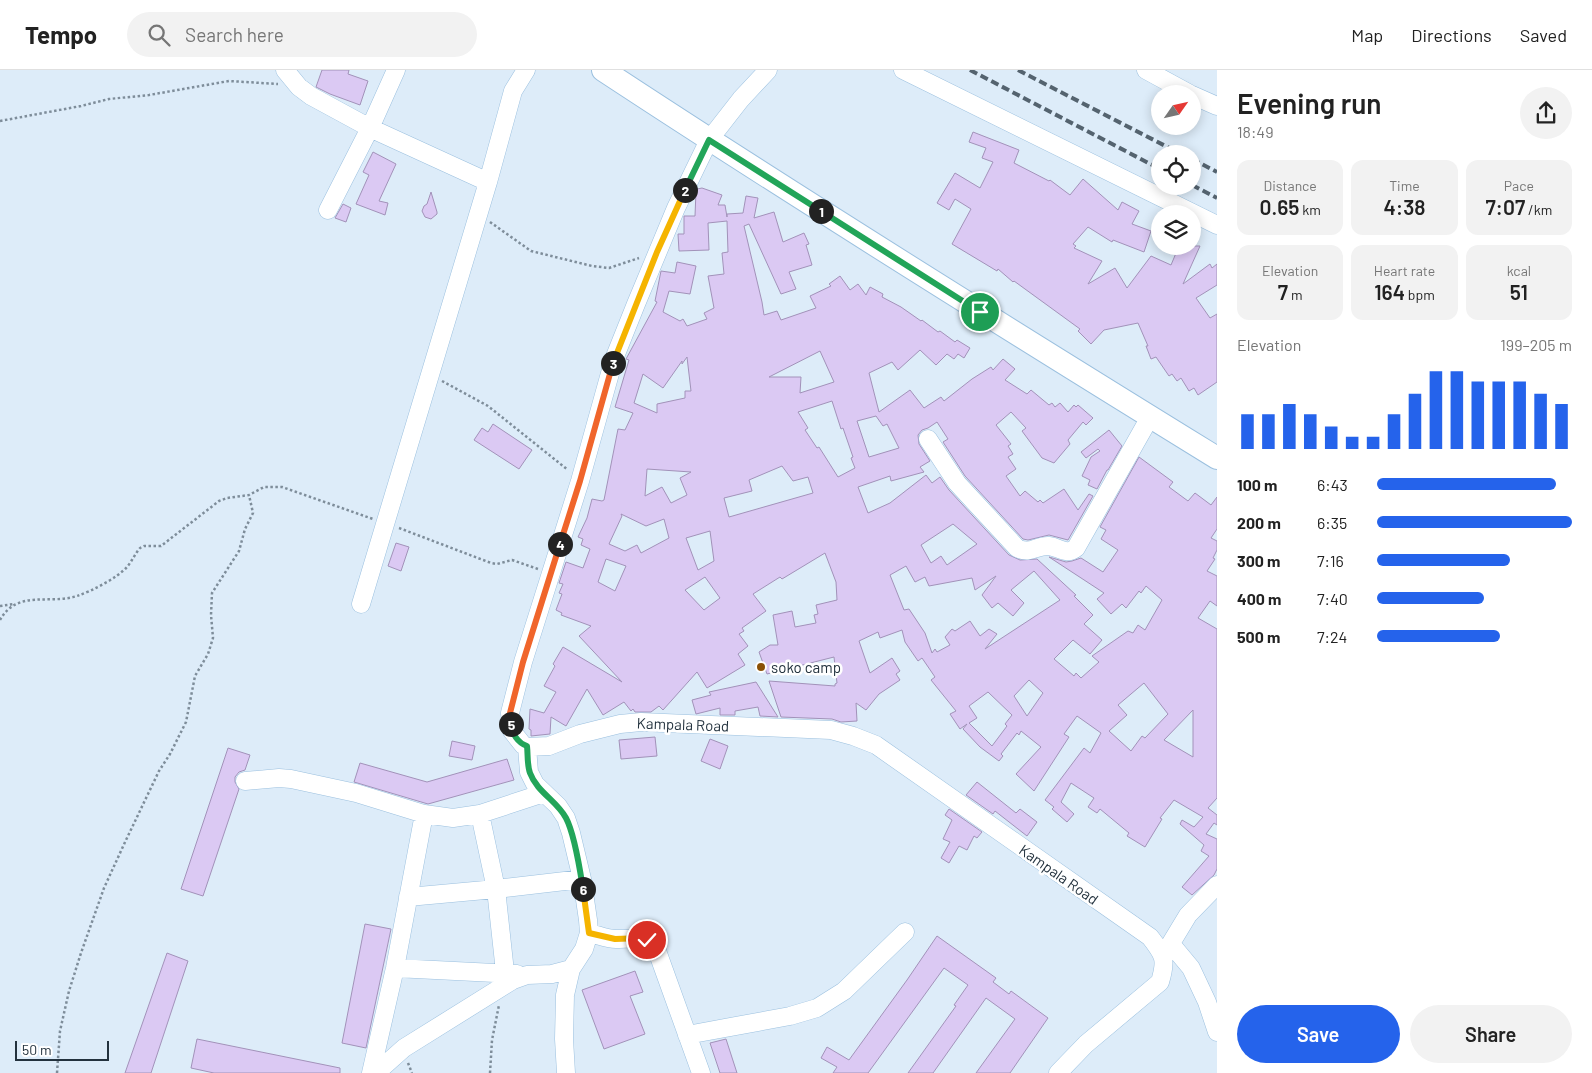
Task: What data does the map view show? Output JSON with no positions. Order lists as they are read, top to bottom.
{
  "streets": {
    "street": ["Kampala Road"]
  },
  "places": ["soko camp"],
  "scale_bar": "50 m",
  "north": "top right",
  "page": {
    "header": "Tempo",
    "search": "Search here",
    "nav": ["Map", "Directions", "Saved"],
    "heading": ["Evening run", "18:49"],
    "stats": [
      ["Distance", "0.65 km"],
      ["Time", "4:38"],
      ["Pace", "7:07 /km"],
      ["Elevation", "7 m"],
      ["Heart rate", "164 bpm"],
      ["kcal", "51"]
    ],
    "pins": [
      "2",
      "1",
      "3",
      "4",
      "5",
      "6"
    ],
    "chart": ["Elevation", "199–205 m"],
    "list": [
      {
        "name": "100 m",
        "note": "6:43"
      },
      {
        "name": "200 m",
        "note": "6:35"
      },
      {
        "name": "300 m",
        "note": "7:16"
      },
      {
        "name": "400 m",
        "note": "7:40"
      },
      {
        "name": "500 m",
        "note": "7:24"
      }
    ],
    "buttons": ["Save", "Share"],
    "scale": "50 m"
  }
}
